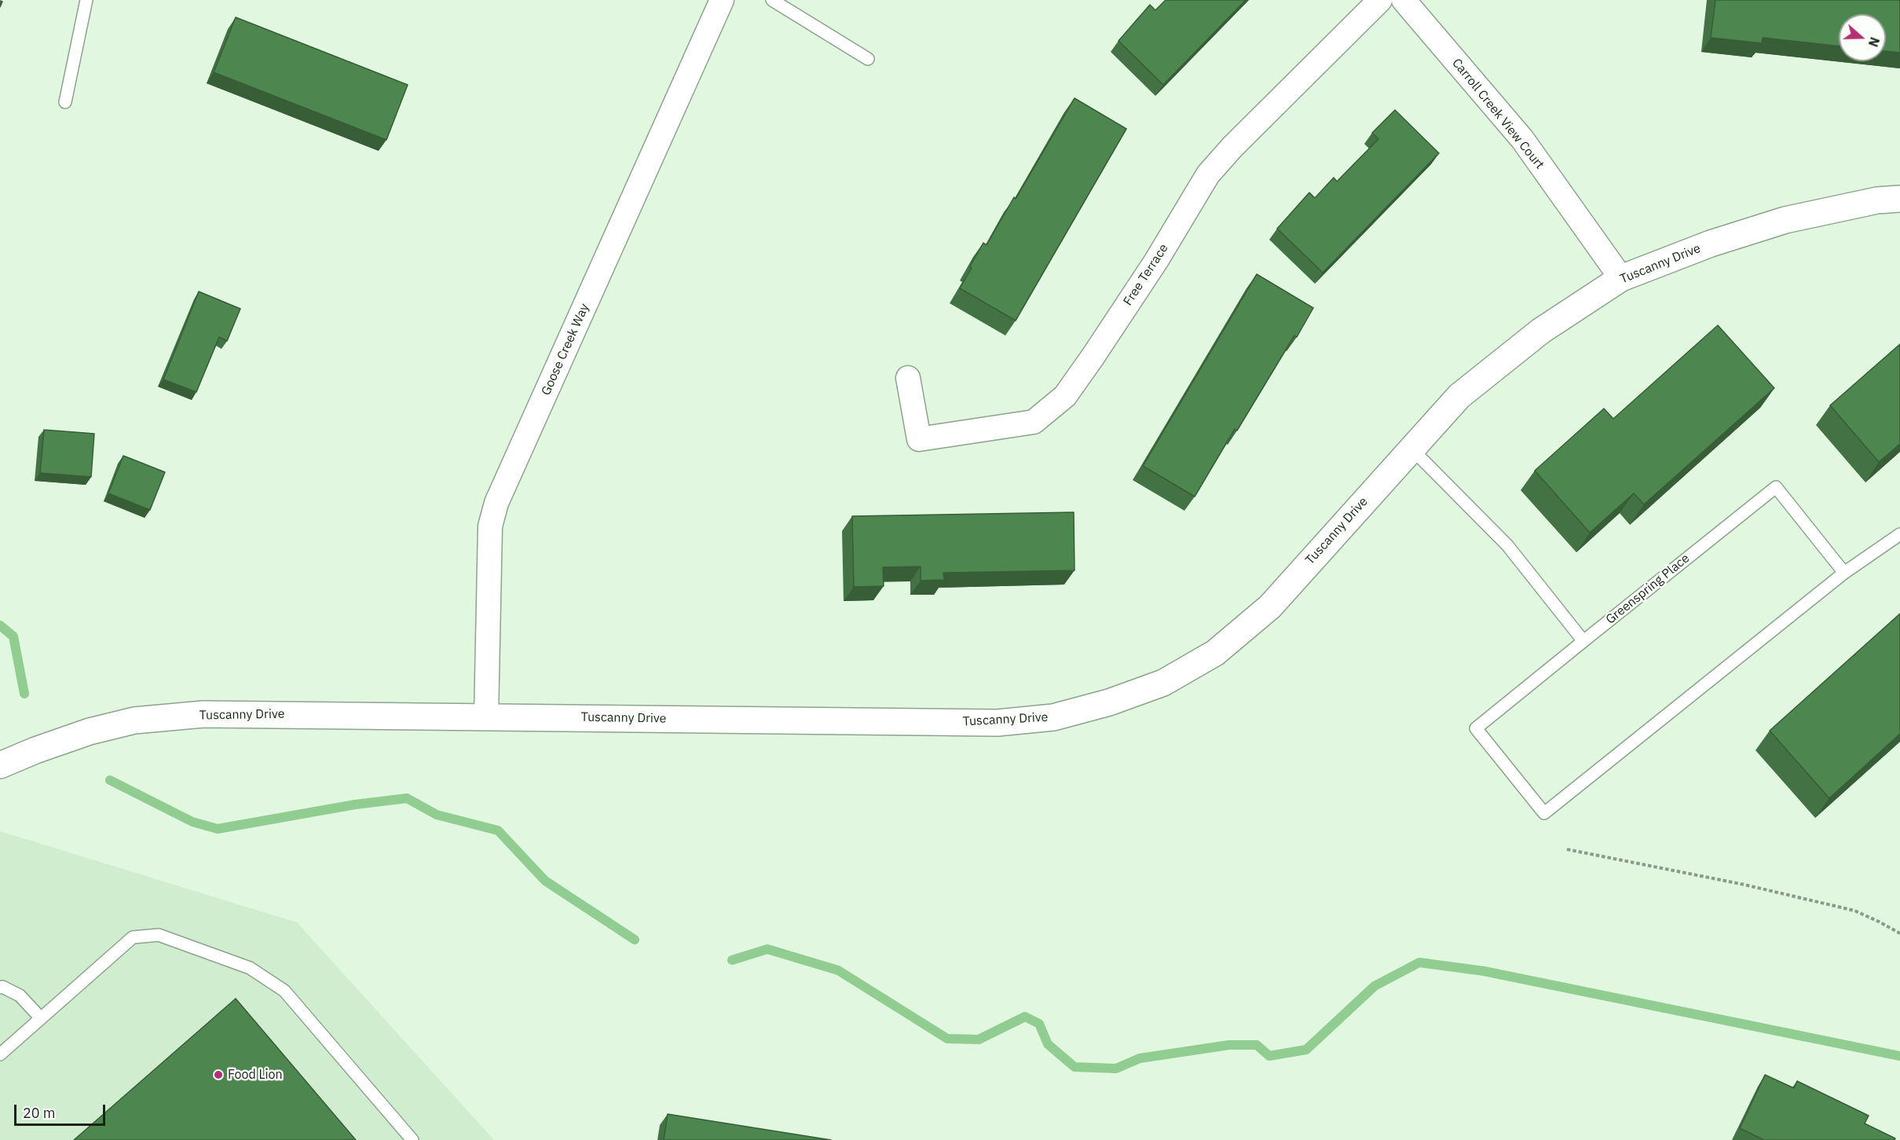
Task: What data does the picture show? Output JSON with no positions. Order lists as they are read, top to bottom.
{
  "streets": {
    "street": [
      "Carroll Creek View Court",
      "Tuscanny Drive",
      "Free Terrace",
      "Goose Creek Way"
    ],
    "lane": ["Greenspring Place"]
  },
  "crossings": [
    ["Carroll Creek View Court", "Tuscanny Drive"],
    ["Tuscanny Drive", "Goose Creek Way"]
  ],
  "places": ["Food Lion"],
  "scale_bar": "20 m",
  "north": "right"
}
